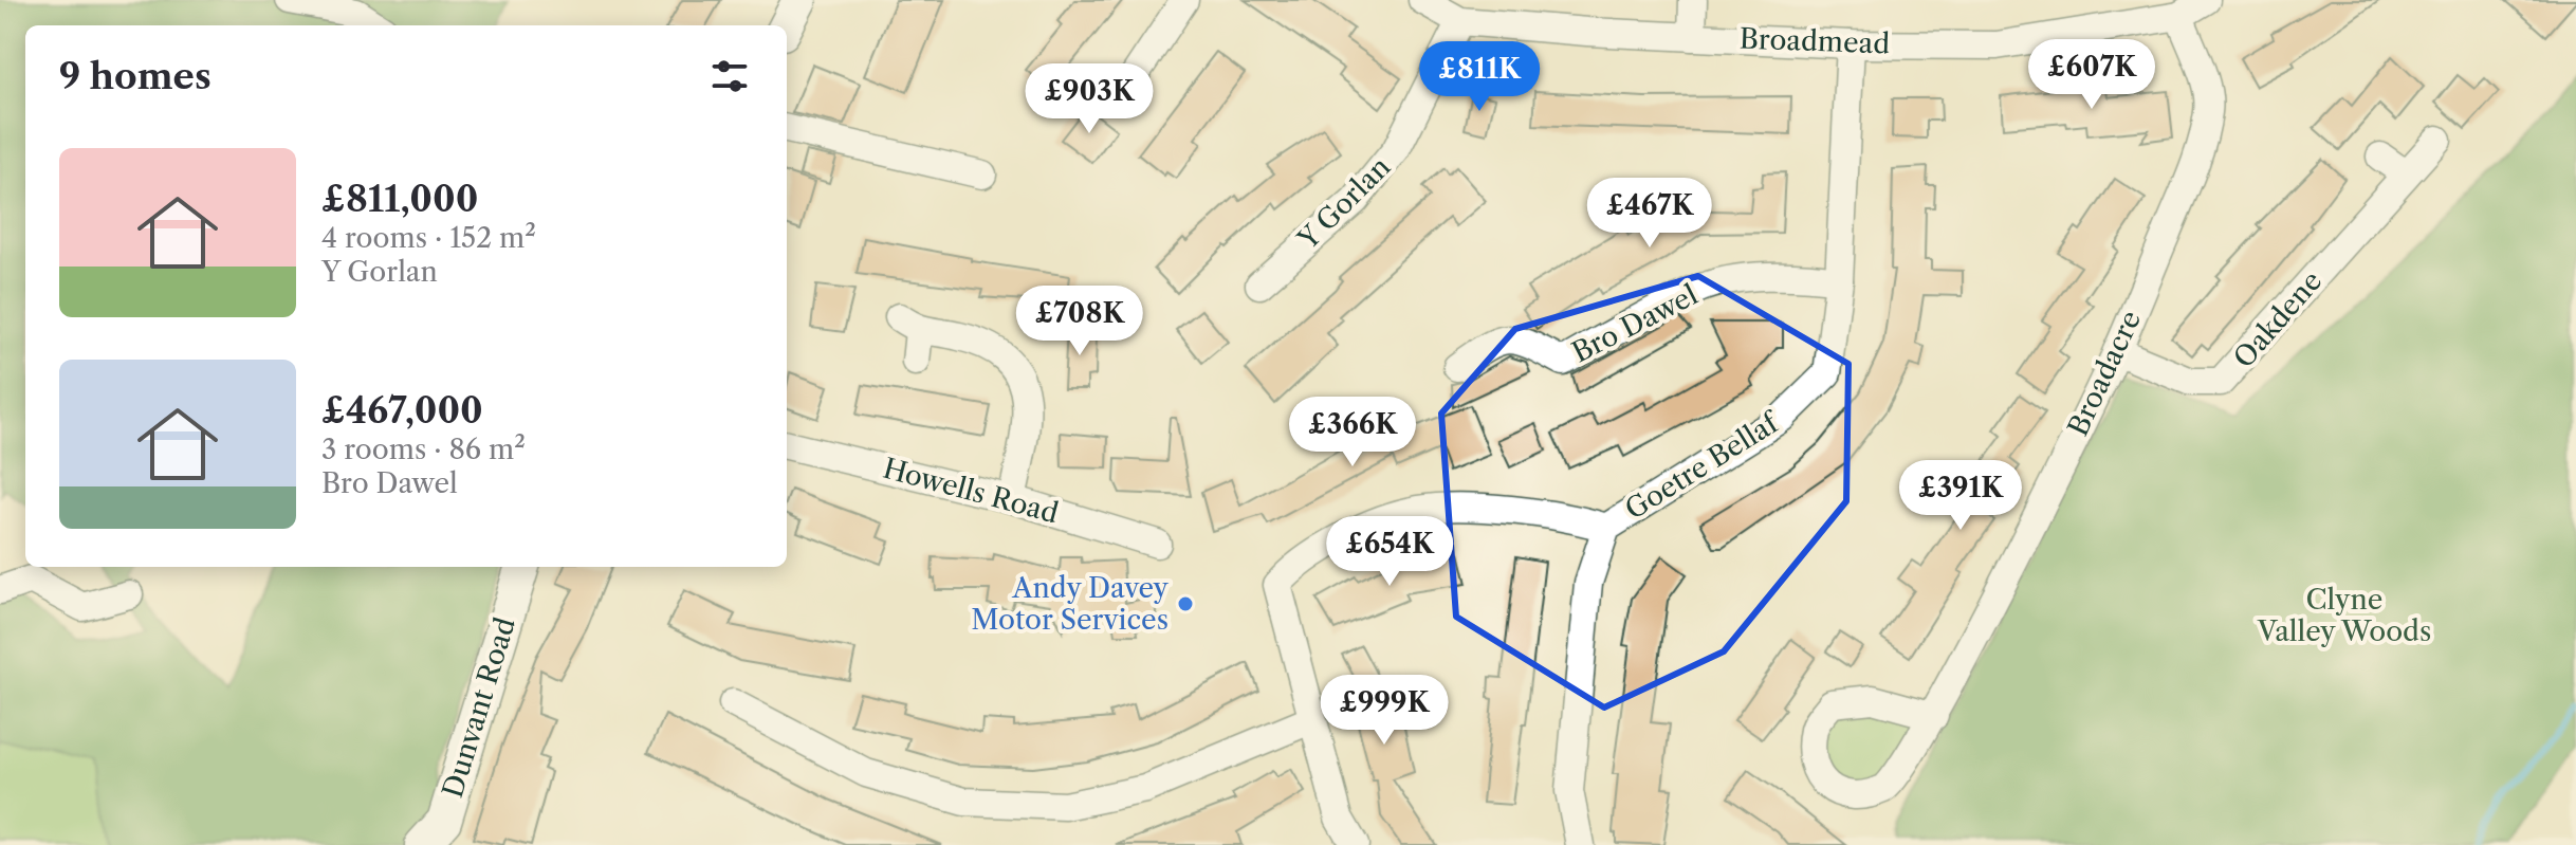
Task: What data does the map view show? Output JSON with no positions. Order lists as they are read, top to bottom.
{
  "streets": {
    "main road": ["Dunvant Road"],
    "street": [
      "Broadmead",
      "Y Gorlan",
      "Oakdene",
      "Bro Dawel",
      "Broadacre",
      "Goetre Bellaf",
      "Howells Road"
    ]
  },
  "crossings": [
    ["Broadmead", "Y Gorlan"],
    ["Broadmead", "Broadacre"],
    ["Broadmead", "Goetre Bellaf"],
    ["Oakdene", "Broadacre"],
    ["Bro Dawel", "Goetre Bellaf"]
  ],
  "parks": ["Clyne Valley Woods"],
  "places": ["Andy Davey Motor Services"],
  "page": {
    "heading": "9 homes",
    "price": [
      "£607K",
      "£811K",
      "£903K",
      "£467K",
      "£708K",
      "£366K",
      "£391K",
      "£654K",
      "£999K"
    ],
    "list": [
      {
        "name": "£811,000",
        "note": "4 rooms · 152 m² · Y Gorlan"
      },
      {
        "name": "£467,000",
        "note": "3 rooms · 86 m² · Bro Dawel"
      }
    ]
  }
}
